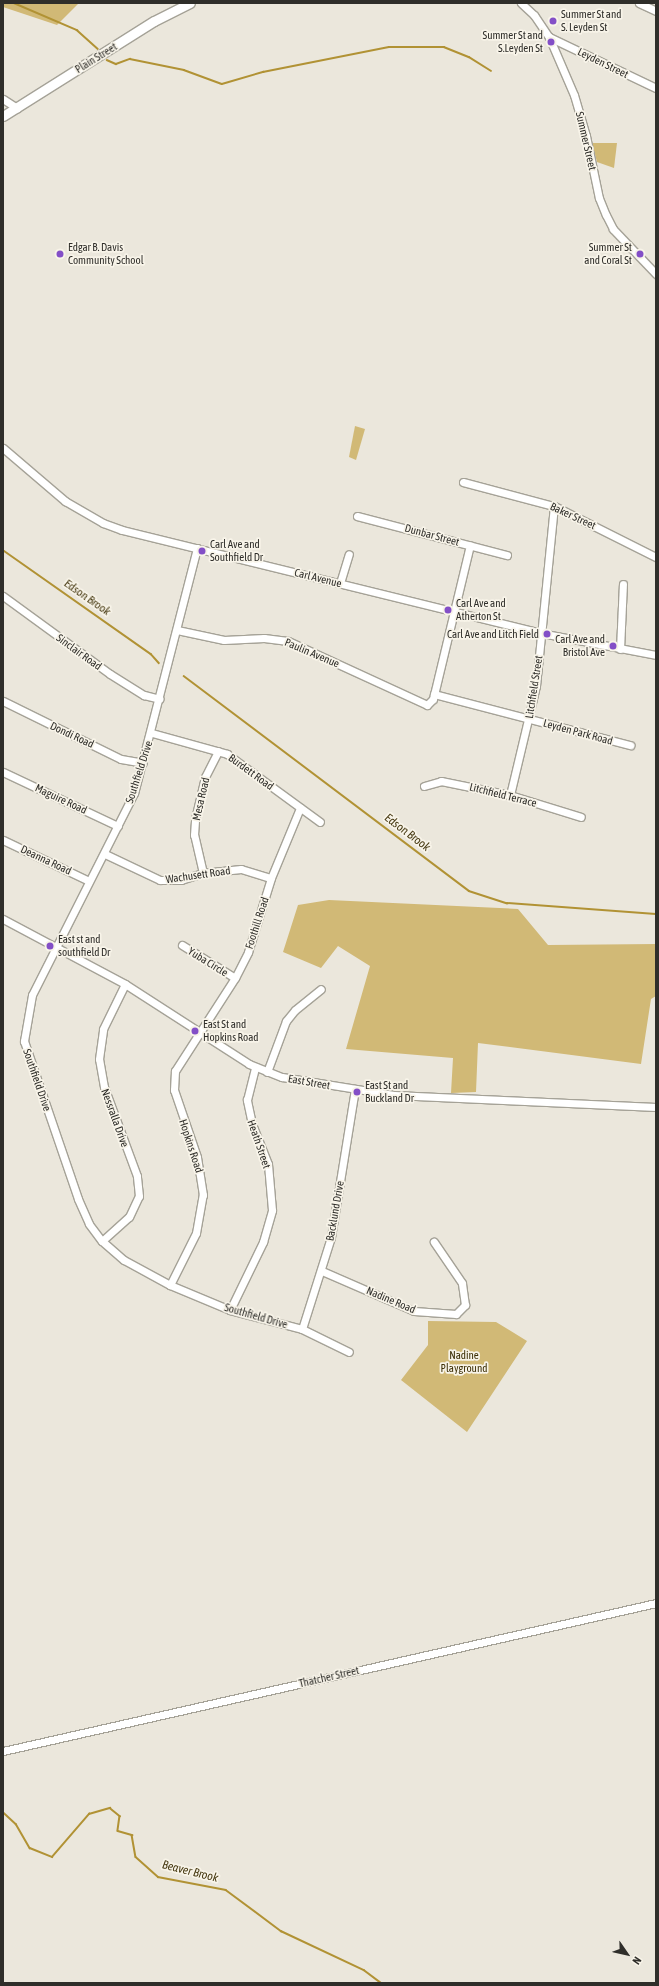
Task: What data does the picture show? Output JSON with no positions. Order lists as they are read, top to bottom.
{
  "streets": {
    "main road": ["Plain Street"],
    "street": [
      "Leyden Street",
      "Summer Street",
      "Baker Street",
      "Dunbar Street",
      "Carl Avenue",
      "Sinclair Road",
      "Paulin Avenue",
      "Litchfield Street",
      "Leyden Park Road",
      "Dondi Road",
      "Southfield Drive",
      "Burdett Road",
      "Litchfield Terrace",
      "Maguire Road",
      "Mesa Road",
      "Deanna Road",
      "Wachusett Road",
      "Foothill Road",
      "Yuba Circle",
      "East Street",
      "Nessralla Drive",
      "Heath Street",
      "Hopkins Road",
      "Backlund Drive",
      "Nadine Road",
      "Thatcher Street"
    ]
  },
  "crossings": [
    ["Leyden Street", "Summer Street"],
    ["Baker Street", "Litchfield Street"],
    ["Carl Avenue", "Litchfield Street"],
    ["Carl Avenue", "Southfield Drive"],
    ["Sinclair Road", "Southfield Drive"],
    ["Paulin Avenue", "Leyden Park Road"],
    ["Paulin Avenue", "Southfield Drive"],
    ["Litchfield Street", "Leyden Park Road"],
    ["Litchfield Street", "Litchfield Terrace"],
    ["Dondi Road", "Southfield Drive"],
    ["Southfield Drive", "Burdett Road"],
    ["Southfield Drive", "Maguire Road"],
    ["Southfield Drive", "Deanna Road"],
    ["Southfield Drive", "Wachusett Road"],
    ["Southfield Drive", "East Street"],
    ["Southfield Drive", "Nessralla Drive"],
    ["Southfield Drive", "Heath Street"],
    ["Southfield Drive", "Hopkins Road"],
    ["Southfield Drive", "Backlund Drive"],
    ["Burdett Road", "Mesa Road"],
    ["Burdett Road", "Foothill Road"],
    ["Mesa Road", "Wachusett Road"],
    ["Wachusett Road", "Foothill Road"],
    ["Foothill Road", "Yuba Circle"],
    ["Foothill Road", "East Street"],
    ["Foothill Road", "Hopkins Road"],
    ["East Street", "Nessralla Drive"],
    ["East Street", "Heath Street"],
    ["East Street", "Hopkins Road"],
    ["East Street", "Backlund Drive"],
    ["Backlund Drive", "Nadine Road"]
  ],
  "water": ["Edson Brook", "Beaver Brook"],
  "parks": ["Nadine Playground"],
  "places": [
    "Summer St and S. Leyden St",
    "Summer St and S.Leyden St",
    "Edgar B. Davis Community School",
    "Summer St and Coral St",
    "Carl Ave and Southfield Dr",
    "Carl Ave and Atherton St",
    "Carl Ave and Litch Field",
    "Carl Ave and Bristol Ave",
    "East st and southfield Dr",
    "East St and Hopkins Road",
    "East St and Buckland Dr"
  ],
  "north": "bottom right"
}
